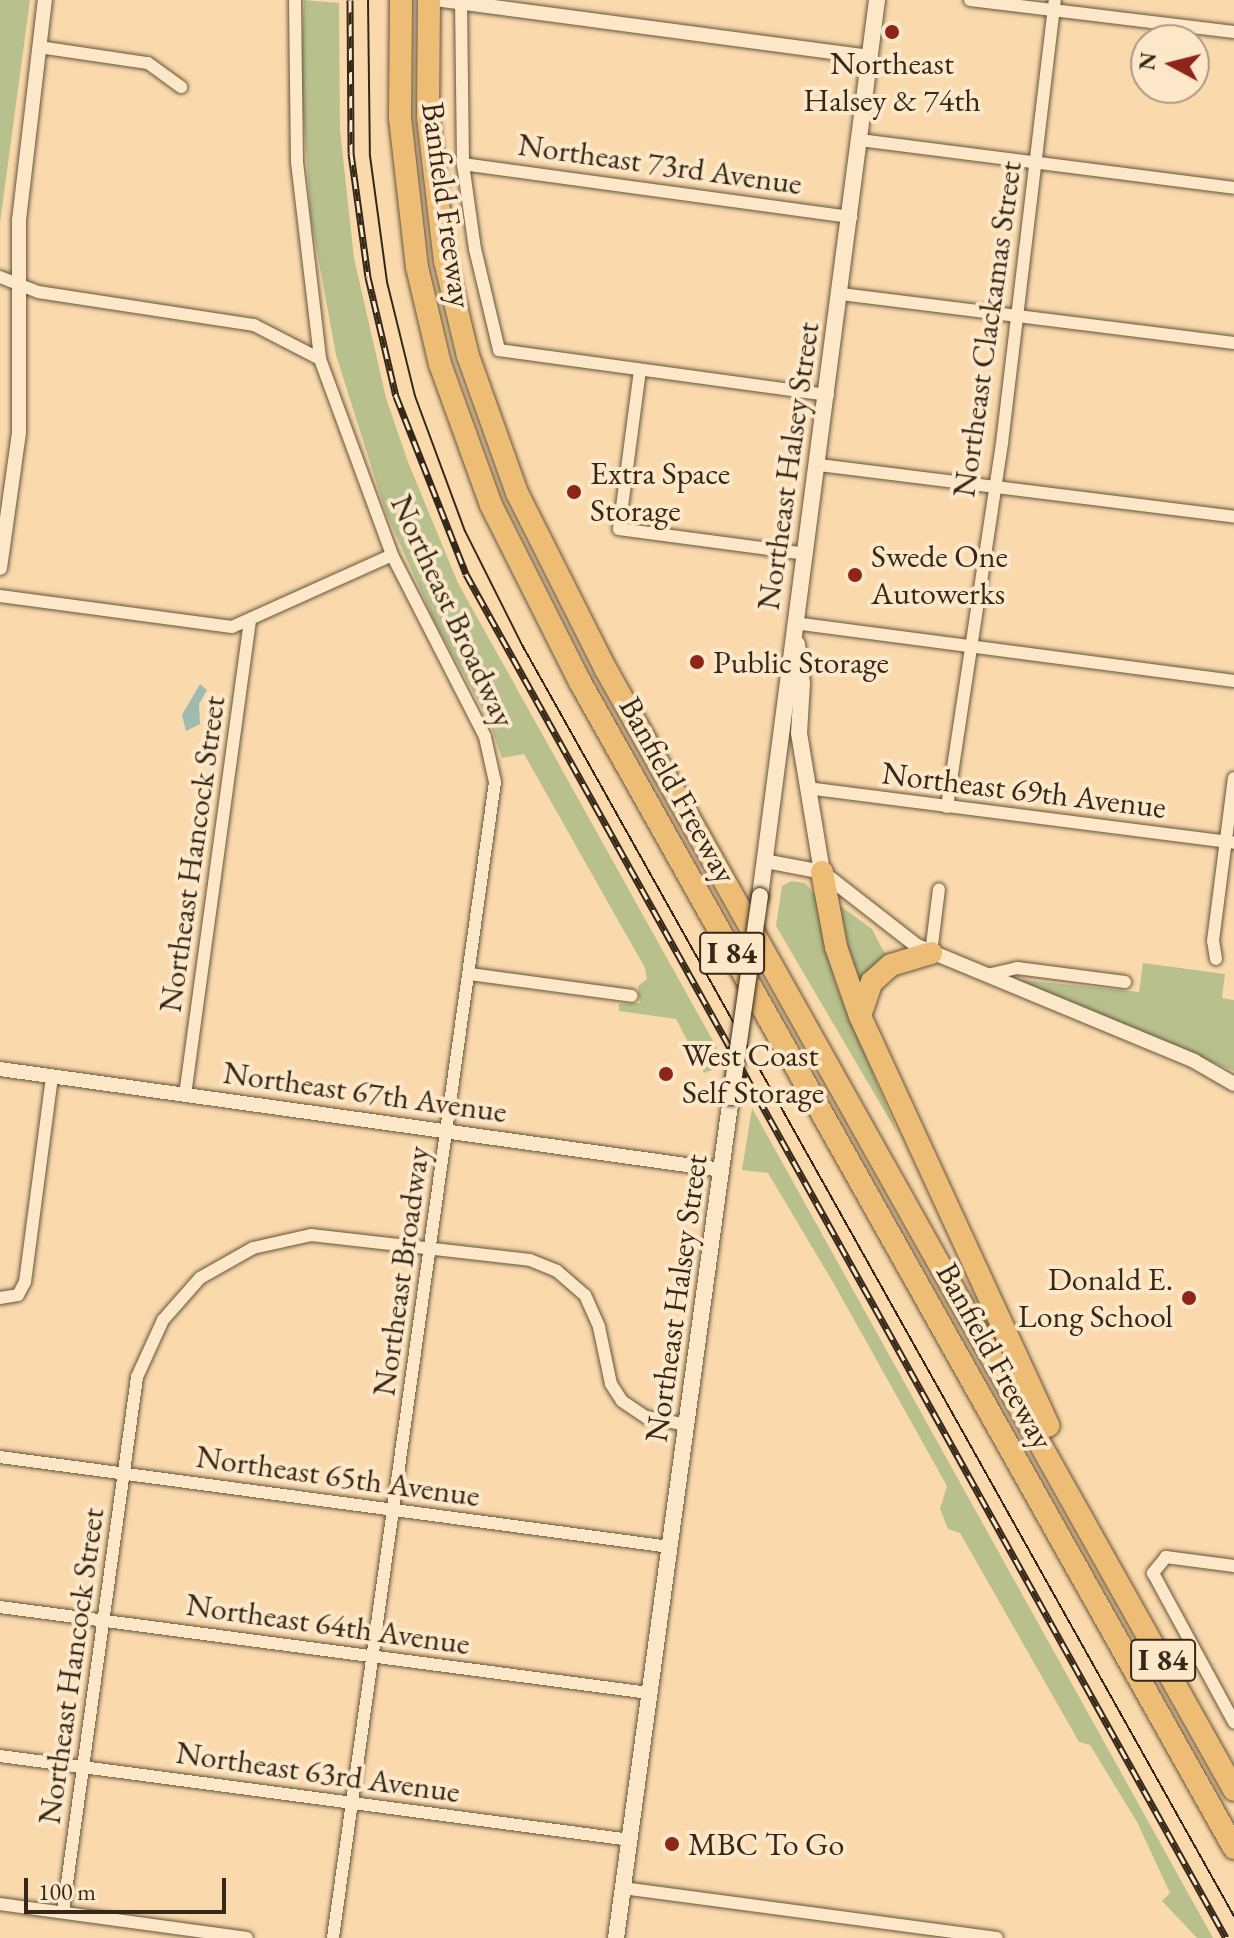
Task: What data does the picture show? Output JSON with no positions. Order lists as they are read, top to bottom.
{
  "streets": {
    "highway": ["Banfield Freeway", "I 84"],
    "main road": ["Northeast Halsey Street"],
    "street": [
      "Northeast 73rd Avenue",
      "Northeast Clackamas Street",
      "Northeast Broadway",
      "Northeast 69th Avenue",
      "Northeast Hancock Street",
      "Northeast 67th Avenue",
      "Northeast 65th Avenue",
      "Northeast 64th Avenue",
      "Northeast 63rd Avenue"
    ]
  },
  "crossings": [
    ["Northeast 73rd Avenue", "Northeast Halsey Street"],
    ["Northeast Clackamas Street", "Northeast 69th Avenue"],
    ["Northeast Halsey Street", "Northeast Hancock Street"],
    ["Northeast Halsey Street", "Northeast 67th Avenue"],
    ["Northeast Halsey Street", "Northeast 65th Avenue"],
    ["Northeast Halsey Street", "Northeast 64th Avenue"],
    ["Northeast Halsey Street", "Northeast 63rd Avenue"],
    ["Northeast Broadway", "Northeast Hancock Street"],
    ["Northeast Broadway", "Northeast 67th Avenue"],
    ["Northeast Broadway", "Northeast 65th Avenue"],
    ["Northeast Broadway", "Northeast 64th Avenue"],
    ["Northeast Broadway", "Northeast 63rd Avenue"],
    ["Northeast Hancock Street", "Northeast 67th Avenue"],
    ["Northeast Hancock Street", "Northeast 65th Avenue"],
    ["Northeast Hancock Street", "Northeast 64th Avenue"],
    ["Northeast Hancock Street", "Northeast 63rd Avenue"]
  ],
  "places": [
    "Northeast Halsey & 74th",
    "Extra Space Storage",
    "Swede One Autowerks",
    "Public Storage",
    "West Coast Self Storage",
    "Donald E. Long School",
    "MBC To Go"
  ],
  "scale_bar": "100 m",
  "north": "left"
}
